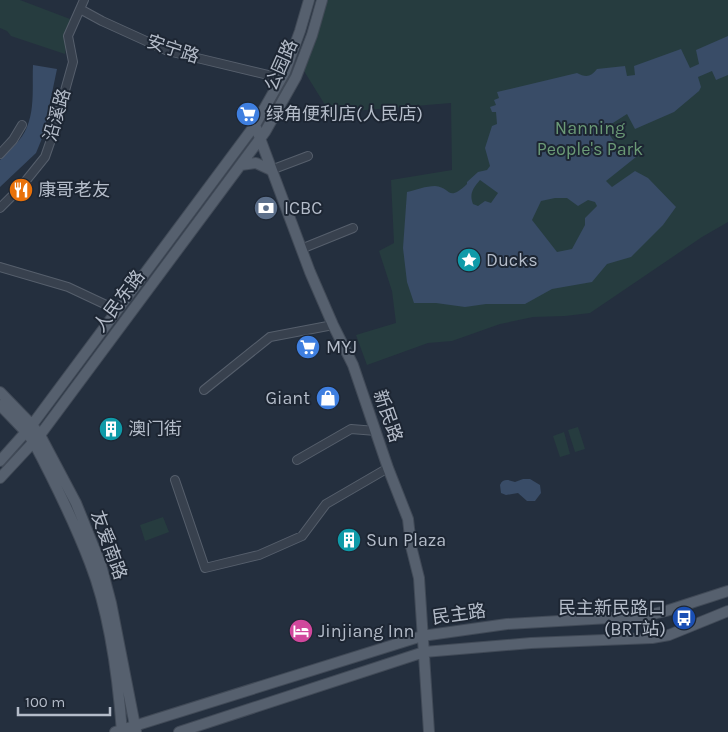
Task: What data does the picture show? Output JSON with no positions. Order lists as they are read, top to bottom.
{
  "streets": {
    "main road": [
      "公园路",
      "人民东路",
      "新民路",
      "友爱南路",
      "民主路"
    ],
    "street": ["安宁路", "沿溪路"]
  },
  "crossings": [
    ["安宁路", "公园路"],
    ["安宁路", "沿溪路"],
    ["公园路", "人民东路"],
    ["公园路", "新民路"],
    ["人民东路", "新民路"],
    ["人民东路", "友爱南路"],
    ["新民路", "民主路"],
    ["友爱南路", "民主路"]
  ],
  "parks": ["Nanning People's Park"],
  "places": {
    "supermarket": ["绿角便利店(人民店)", "MYJ"],
    "restaurant": ["康哥老友"],
    "bank": ["ICBC"],
    "place": ["Ducks"],
    "shop": ["Giant"],
    "building": ["澳门街", "Sun Plaza"],
    "bus stop": ["民主新民路口 (BRT站)"],
    "hotel": ["Jinjiang Inn"]
  },
  "scale_bar": "100 m"
}
